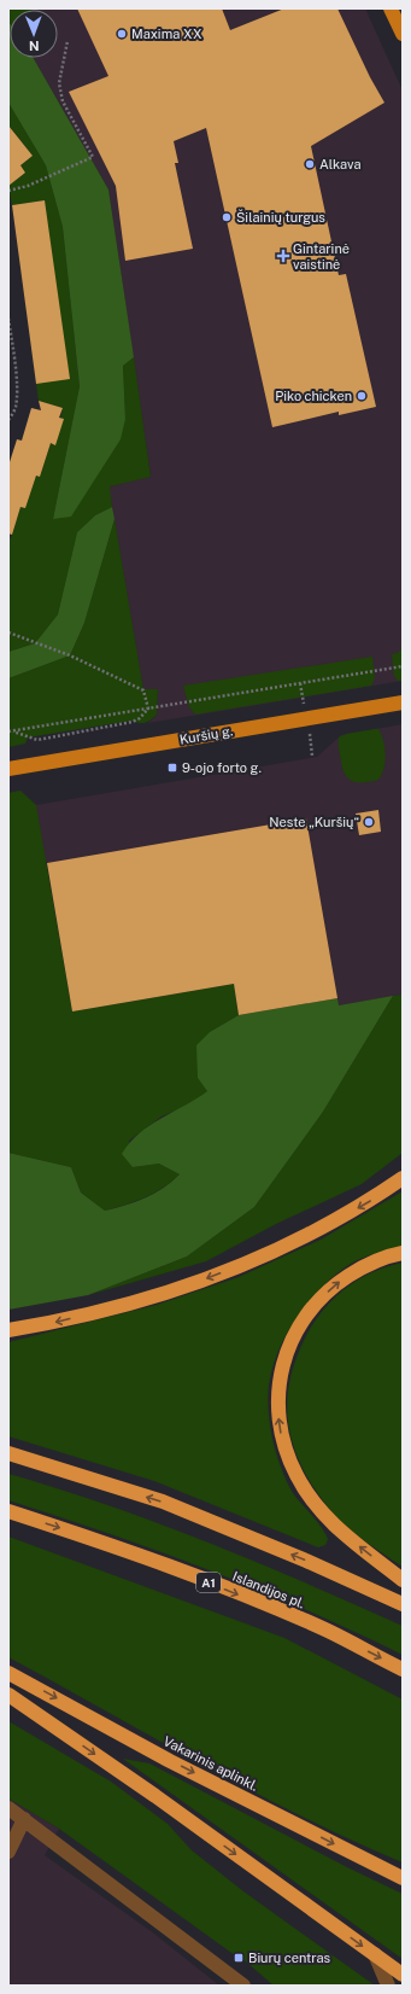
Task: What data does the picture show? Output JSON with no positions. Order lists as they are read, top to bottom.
{
  "streets": {
    "highway": ["A1", "Islandijos pl.", "Vakarinis aplinkl."],
    "main road": ["Kuršių g."]
  },
  "places": {
    "other": [
      "Maxima XX",
      "Alkava",
      "Šilainių turgus",
      "Piko chicken",
      "Neste „Kuršių“"
    ],
    "health": ["Gintarinė vaistinė"],
    "transit": ["9-ojo forto g.", "Biurų centras"]
  },
  "north": "bottom"
}
